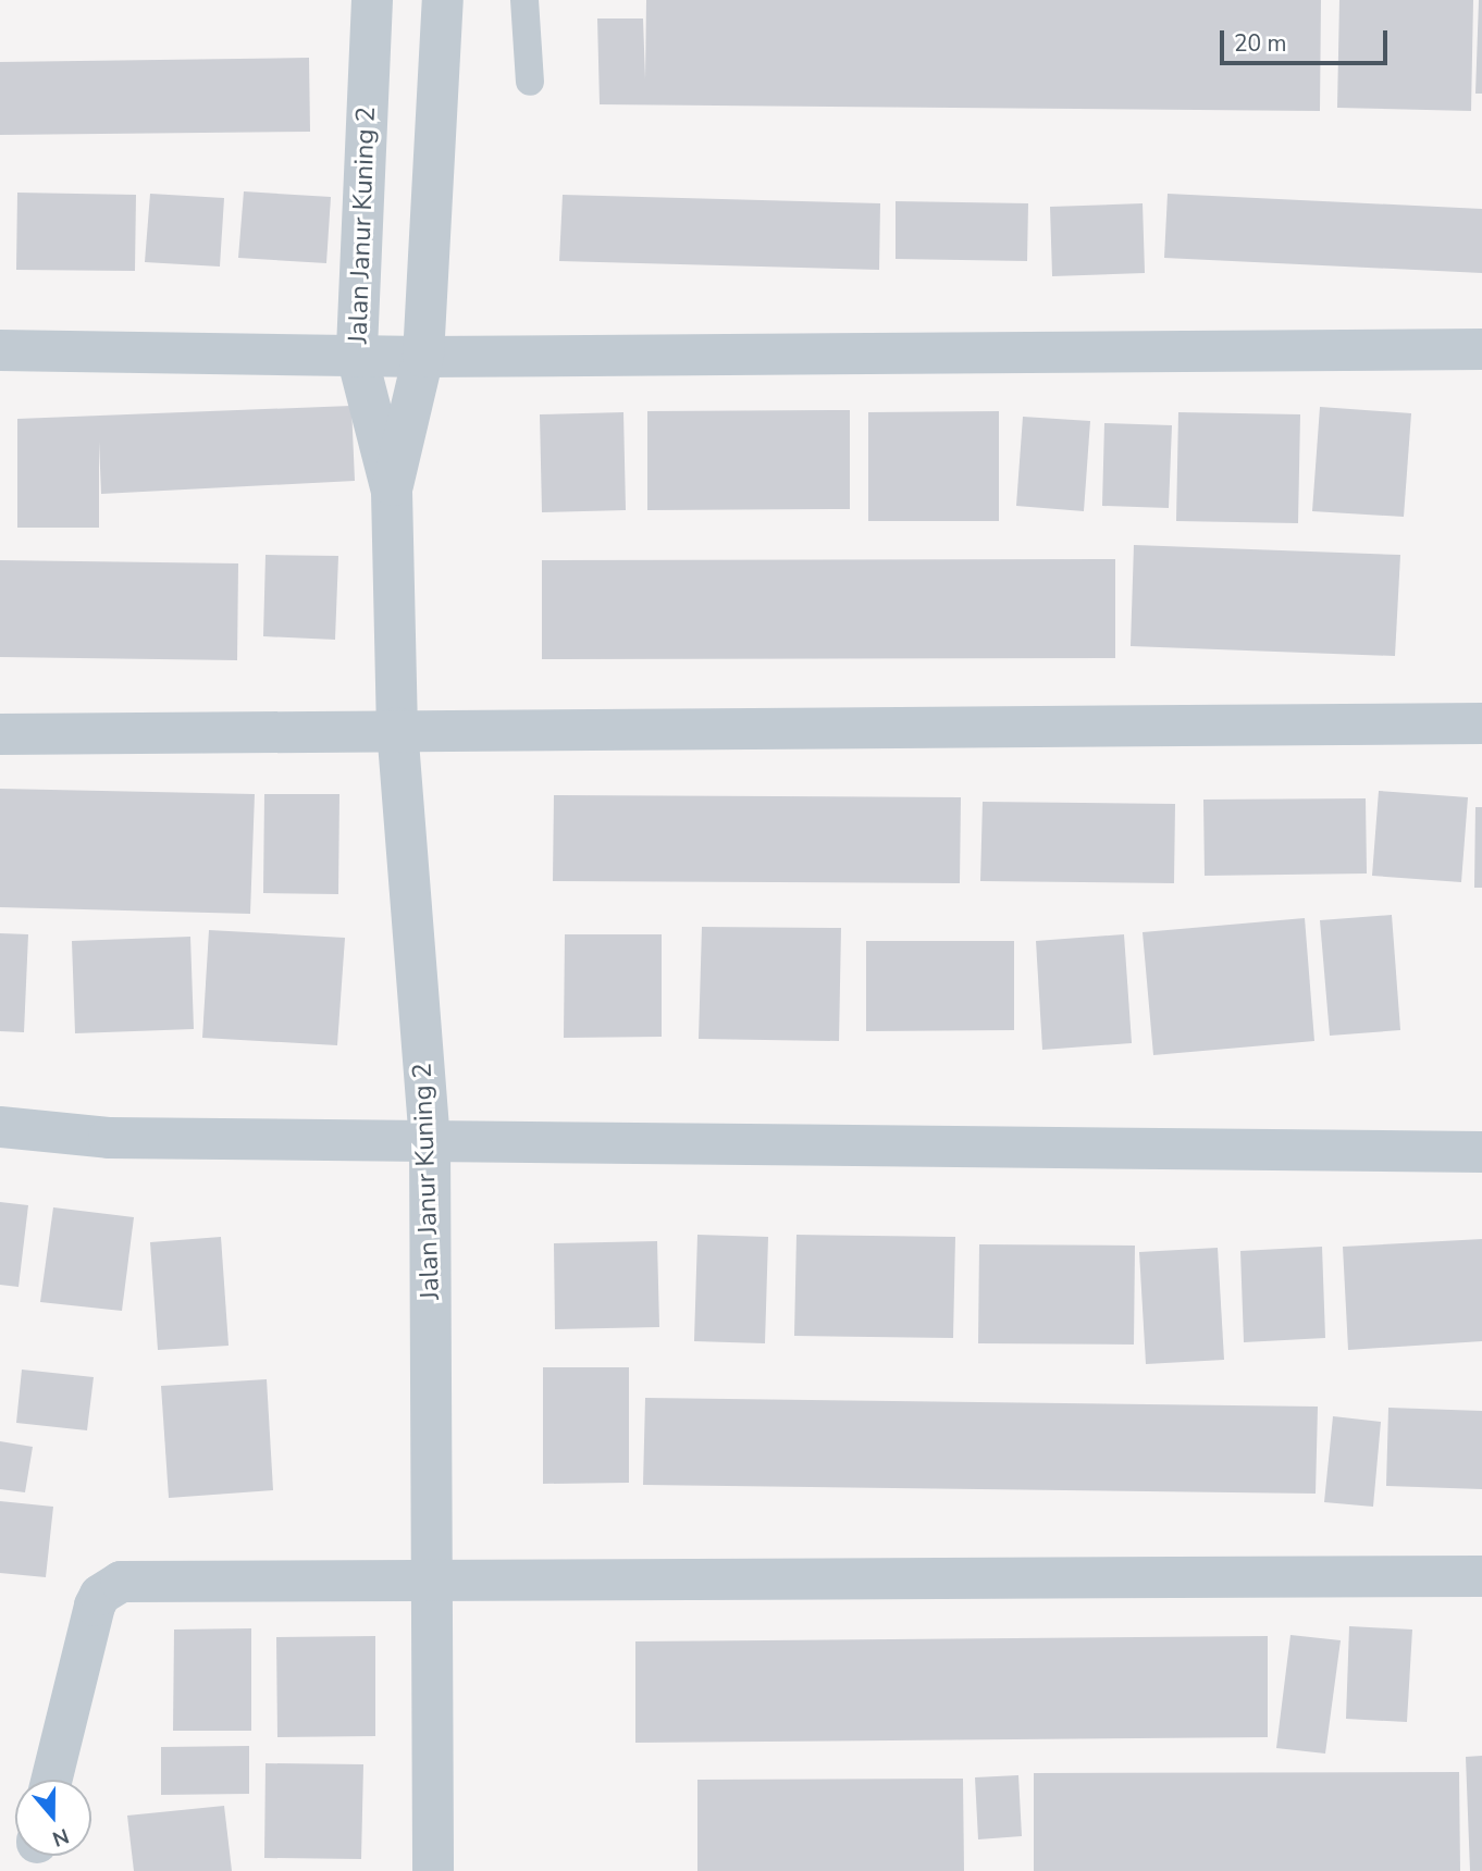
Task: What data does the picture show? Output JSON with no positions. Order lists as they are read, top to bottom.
{
  "streets": {
    "street": ["Jalan Janur Kuning 2"]
  },
  "scale_bar": "20 m",
  "north": "bottom"
}
